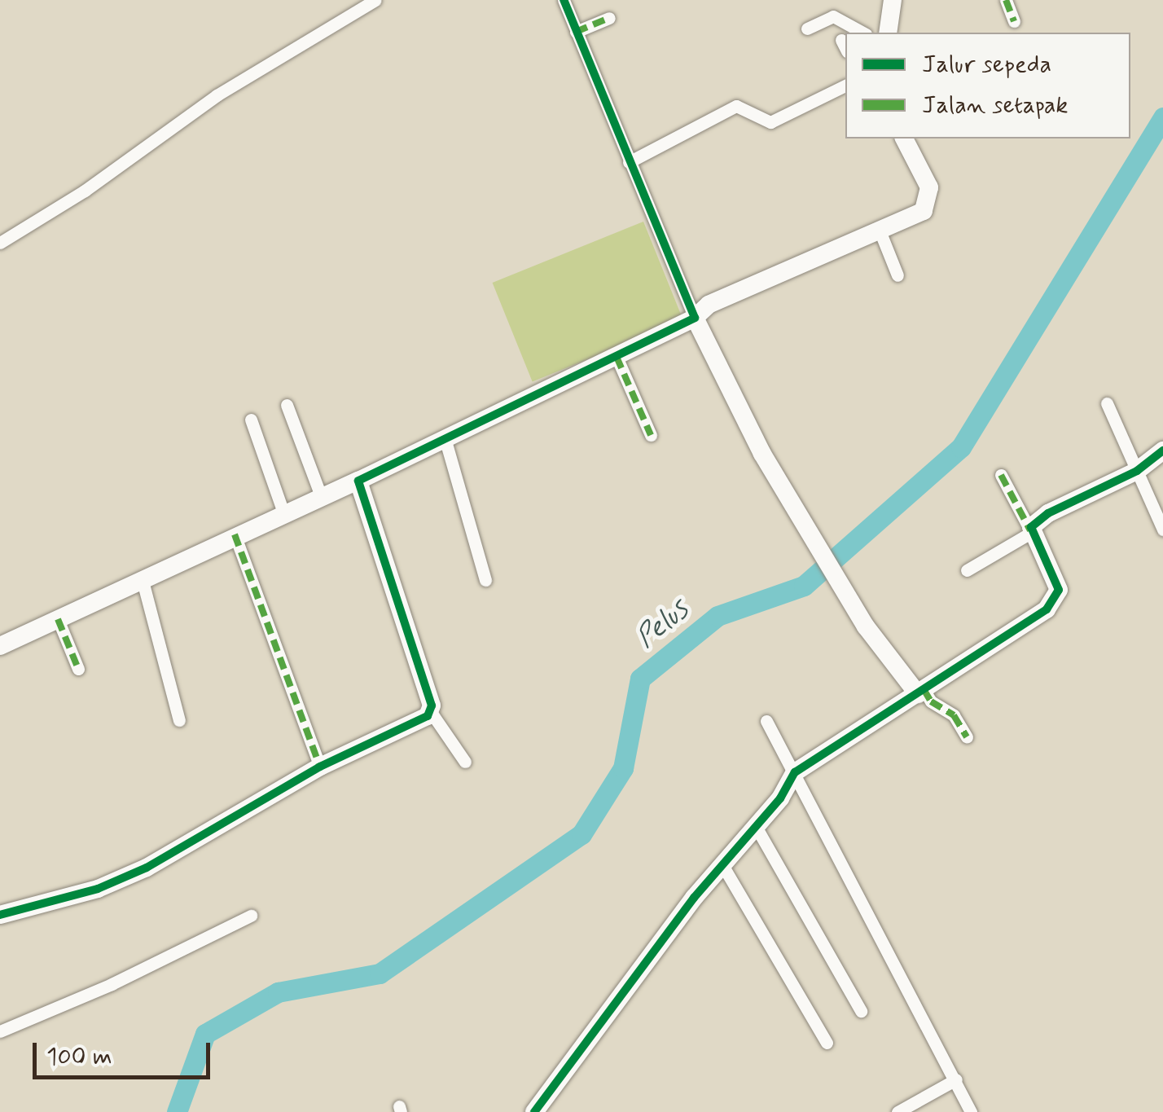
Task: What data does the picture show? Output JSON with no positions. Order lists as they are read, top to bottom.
{
  "water": ["Pelus"],
  "legend": ["Jalur sepeda", "Jalan setapak"],
  "scale_bar": "100 m"
}
